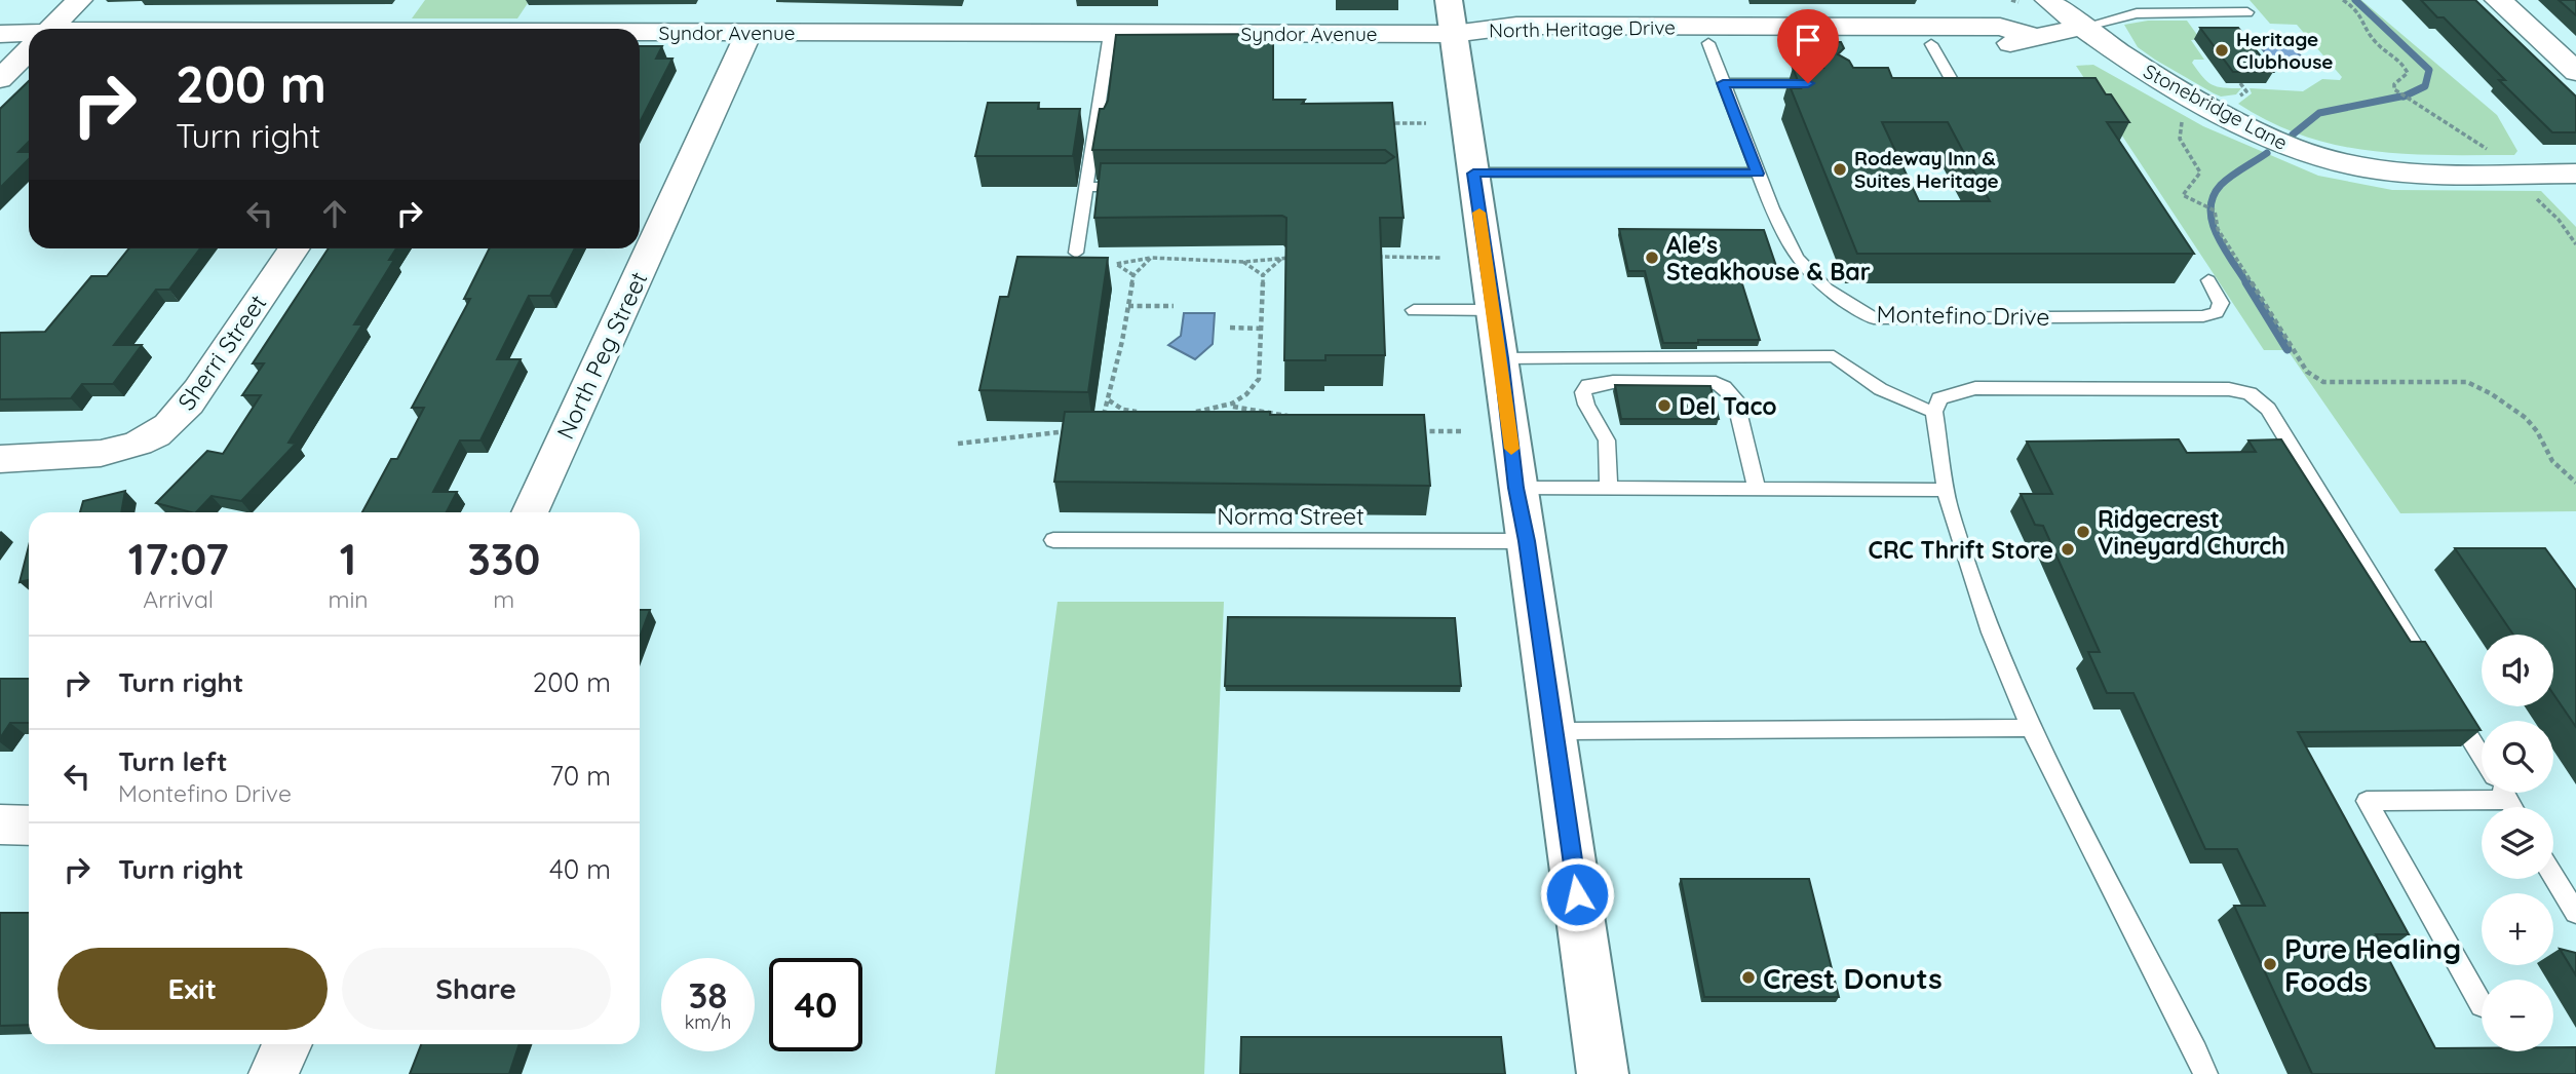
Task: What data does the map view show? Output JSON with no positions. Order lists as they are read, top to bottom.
{
  "streets": {
    "street": [
      "North Heritage Drive",
      "Syndor Avenue",
      "Stonebridge Lane",
      "Montefino Drive",
      "Sherri Street",
      "North Peg Street"
    ],
    "lane": ["Norma Street"]
  },
  "crossings": [
    ["North Heritage Drive", "Syndor Avenue"],
    ["North Heritage Drive", "Stonebridge Lane"],
    ["North Heritage Drive", "Montefino Drive"],
    ["Syndor Avenue", "North Peg Street"]
  ],
  "places": [
    "Heritage Clubhouse",
    "Rodeway Inn & Suites Heritage",
    "Ale's Steakhouse & Bar",
    "Del Taco",
    "Ridgecrest Vineyard Church",
    "CRC Thrift Store",
    "Pure Healing Foods",
    "Crest Donuts"
  ],
  "page": {
    "turn": ["200 m", "Turn right"],
    "eta": [
      "17:07",
      "Arrival",
      "1",
      "min",
      "330",
      "m"
    ],
    "map_buttons": ["+", "−"],
    "list": [
      {
        "name": "Turn right",
        "value": "200 m"
      },
      {
        "name": "Turn left",
        "note": "Montefino Drive",
        "value": "70 m"
      },
      {
        "name": "Turn right",
        "value": "40 m"
      }
    ],
    "buttons": ["Exit", "Share"],
    "speed": "38 km/h",
    "limit": "40"
  }
}
